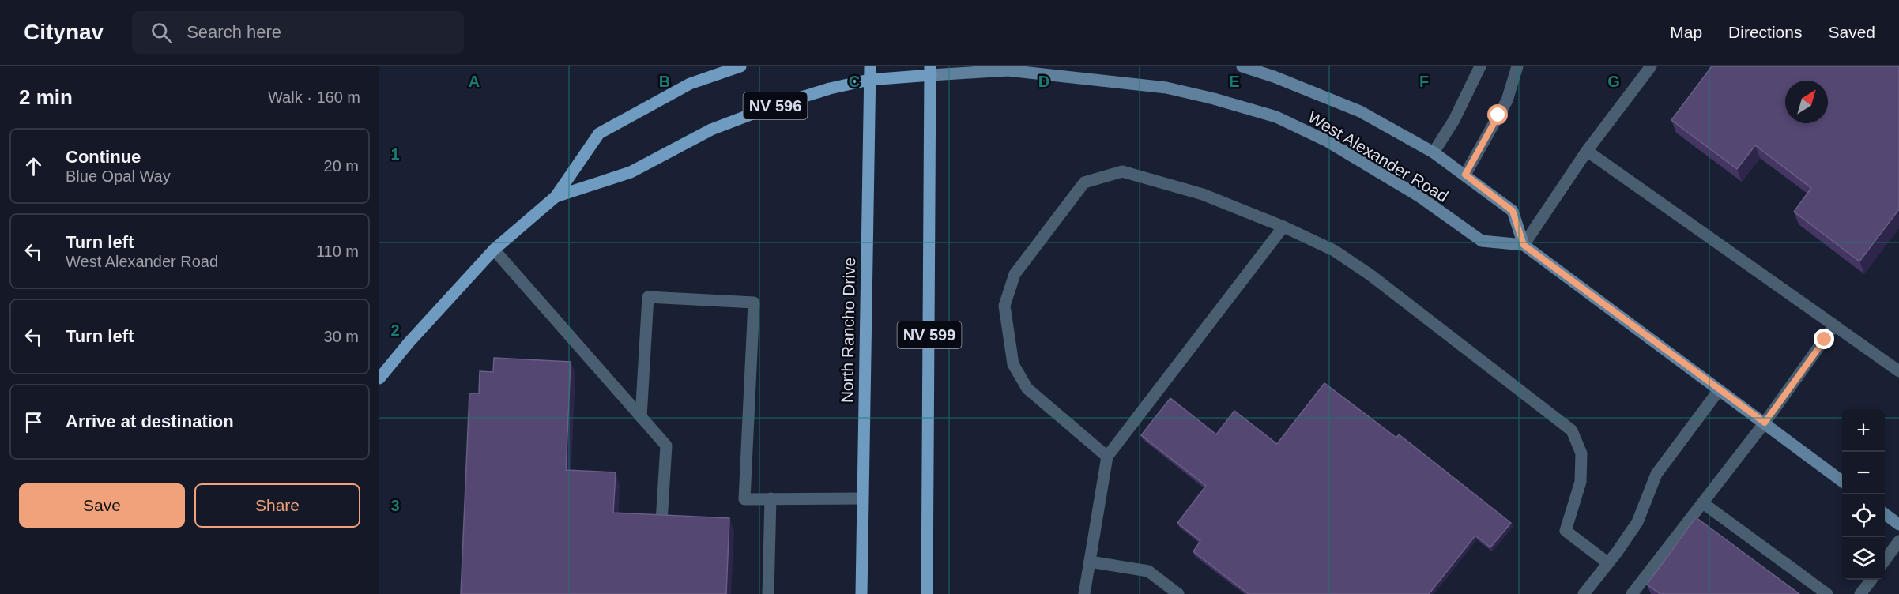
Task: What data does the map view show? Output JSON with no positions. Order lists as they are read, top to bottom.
{
  "streets": {
    "main road": [
      "NV 596",
      "West Alexander Road",
      "North Rancho Drive",
      "NV 599"
    ]
  },
  "crossings": [
    ["NV 596", "West Alexander Road"],
    ["NV 596", "North Rancho Drive"],
    ["NV 596", "NV 599"],
    ["West Alexander Road", "NV 599"]
  ],
  "north": "top right",
  "page": {
    "header": "Citynav",
    "search": "Search here",
    "nav": ["Map", "Directions", "Saved"],
    "heading": ["2 min", "Walk · 160 m"],
    "list": [
      ["Continue", "Blue Opal Way", "20 m"],
      ["Turn left", "West Alexander Road", "110 m"],
      ["Turn left", "30 m"],
      "Arrive at destination"
    ],
    "map_buttons": ["+", "−"],
    "buttons": ["Save", "Share"]
  },
  "grid": {
    "columns": [
      "A",
      "B",
      "C",
      "D",
      "E",
      "F",
      "G"
    ],
    "rows": ["1", "2", "3"]
  }
}
